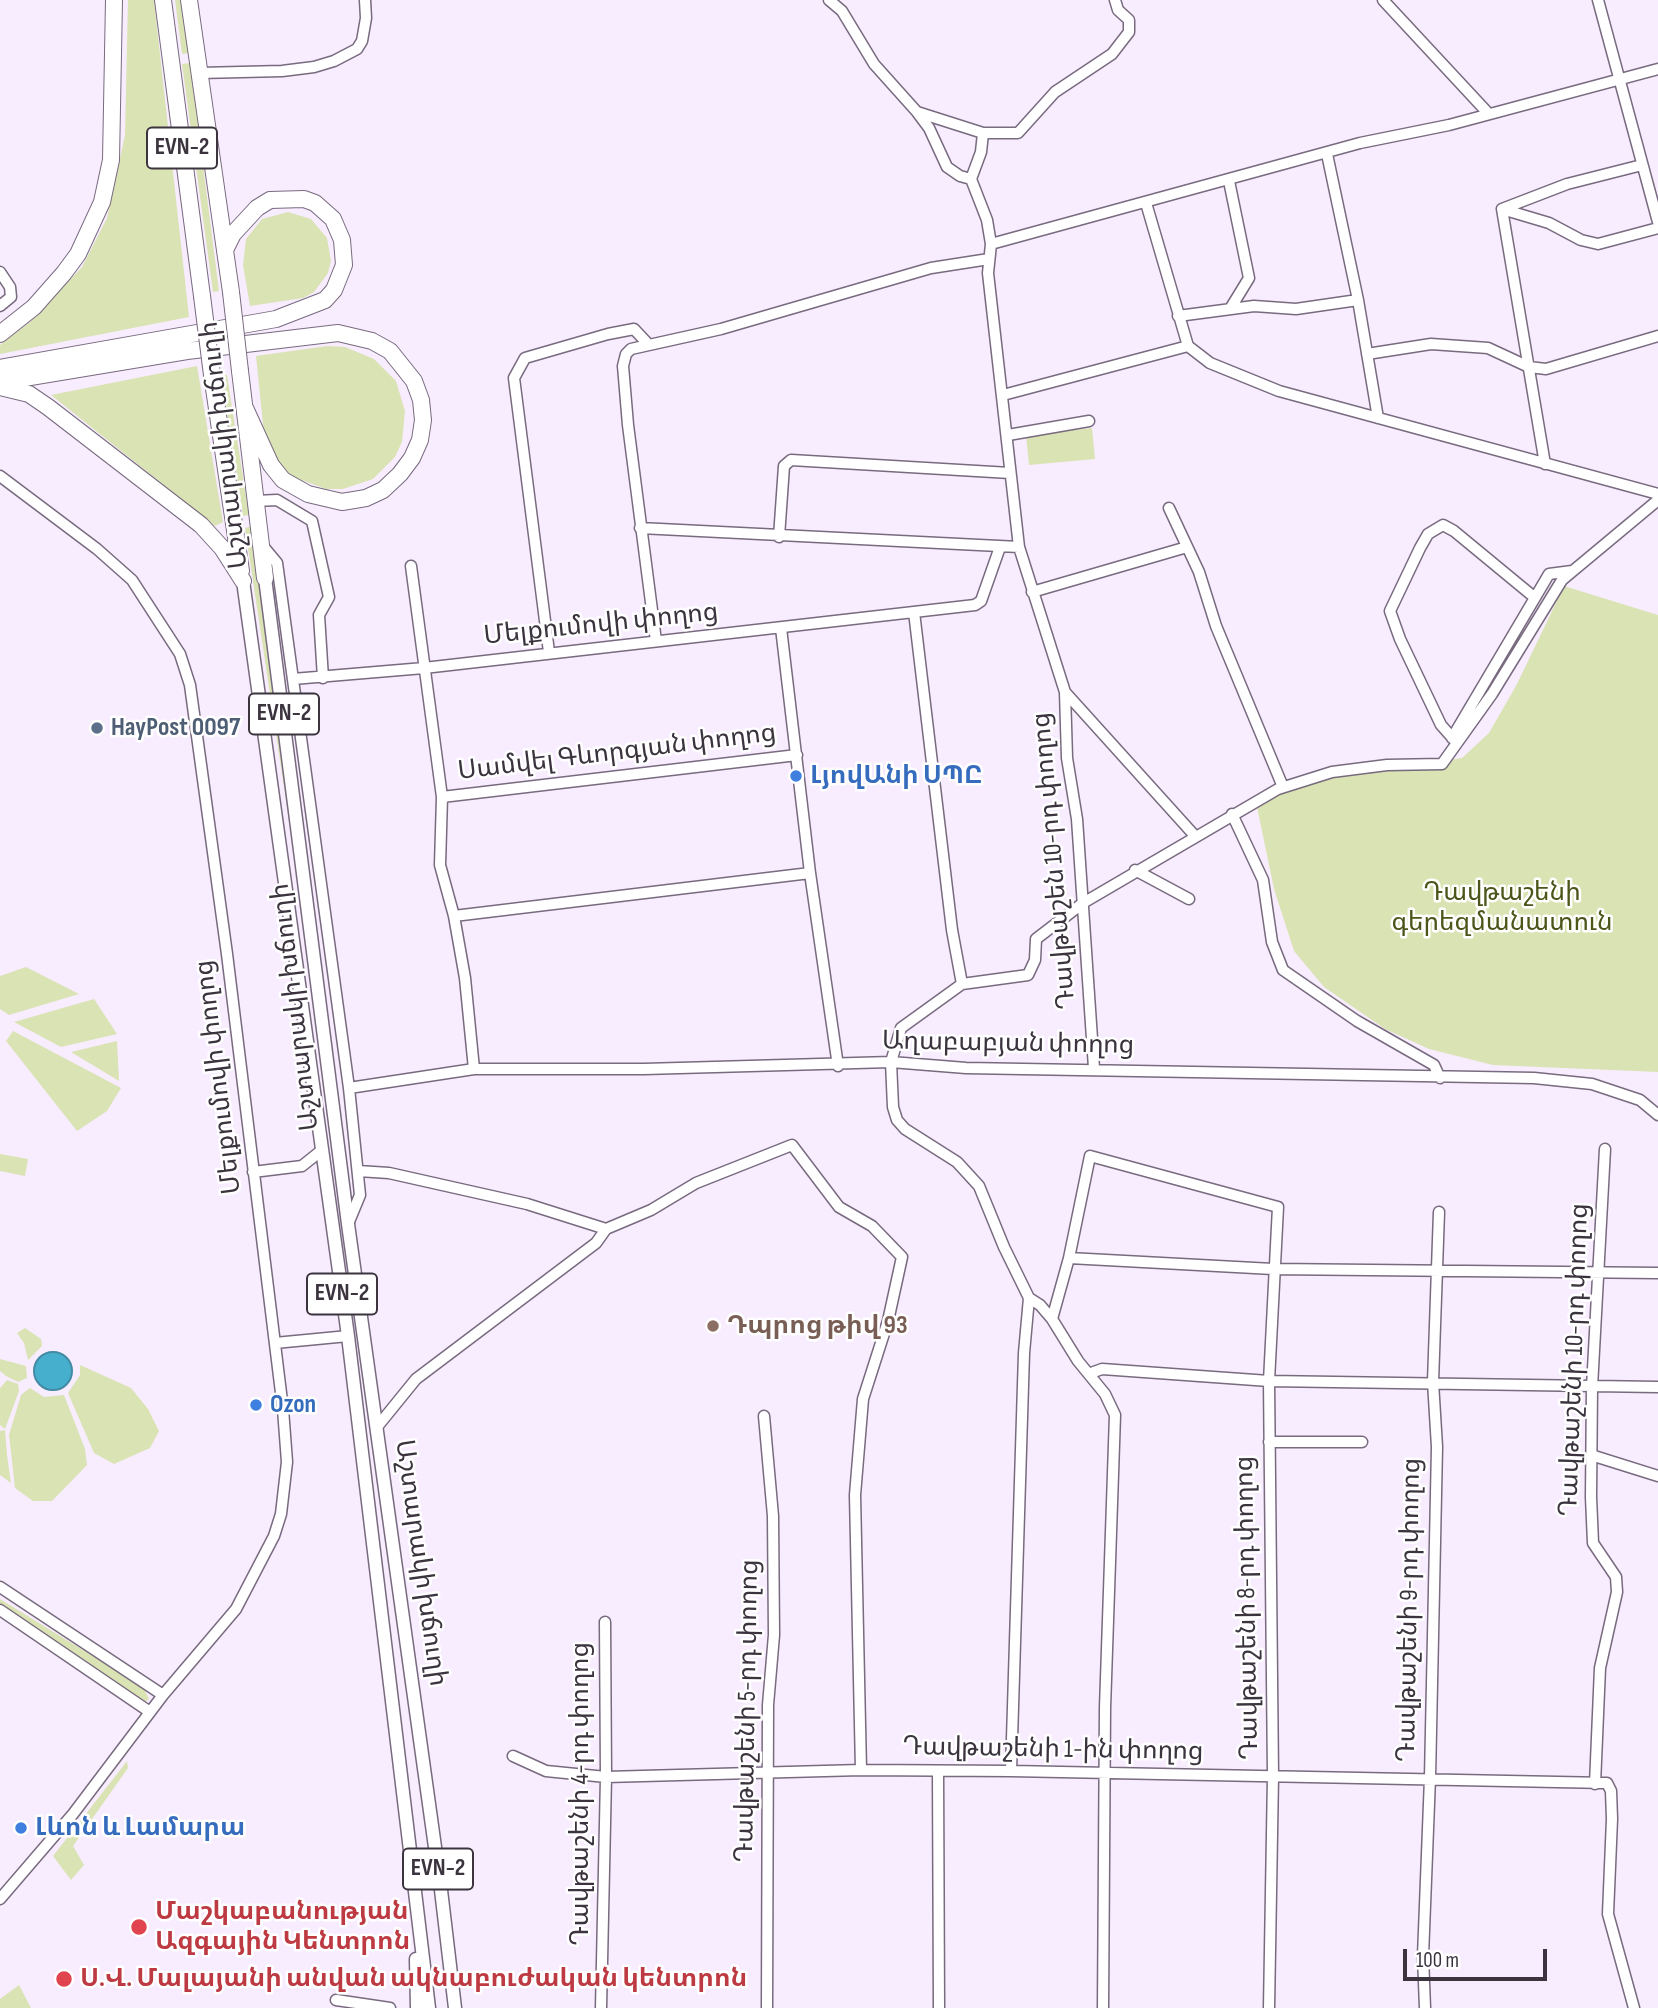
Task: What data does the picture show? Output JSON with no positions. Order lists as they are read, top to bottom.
{
  "streets": {
    "highway": ["EVN-2", "Աշտարակի խճուղի"],
    "street": [
      "Մելքումովի փողոց",
      "Սամվել Գևորգյան փողոց",
      "Դավթաշեն 10-րդ փողոց",
      "Աղաբաբյան փողոց",
      "Դավթաշենի 10-րդ փողոց",
      "Դավթաշենի 8-րդ փողոց",
      "Դավթաշենի 9-րդ փողոց",
      "Դավթաշենի 5-րդ փողոց",
      "Դավթաշենի 1-ին փողոց",
      "Դավթաշենի 4-րդ փողոց"
    ]
  },
  "crossings": [
    ["Դավթաշեն 10-րդ փողոց", "Աղաբաբյան փողոց"],
    ["Դավթաշենի 10-րդ փողոց", "Դավթաշենի 1-ին փողոց"],
    ["Դավթաշենի 8-րդ փողոց", "Դավթաշենի 1-ին փողոց"],
    ["Դավթաշենի 9-րդ փողոց", "Դավթաշենի 1-ին փողոց"],
    ["Դավթաշենի 5-րդ փողոց", "Դավթաշենի 1-ին փողոց"],
    ["Դավթաշենի 1-ին փողոց", "Դավթաշենի 4-րդ փողոց"]
  ],
  "parks": ["Դավթաշենի գերեզմանատուն"],
  "places": [
    "HayPost 0097",
    "ԼյովԱնի ՍՊԸ",
    "Դպրոց թիվ 93",
    "Ozon",
    "Լևոն և Լամարա",
    "Մաշկաբանության Ազգային Կենտրոն",
    "Ս.Վ. Մալայանի անվան ակնաբուժական կենտրոն"
  ],
  "scale_bar": "100 m"
}
